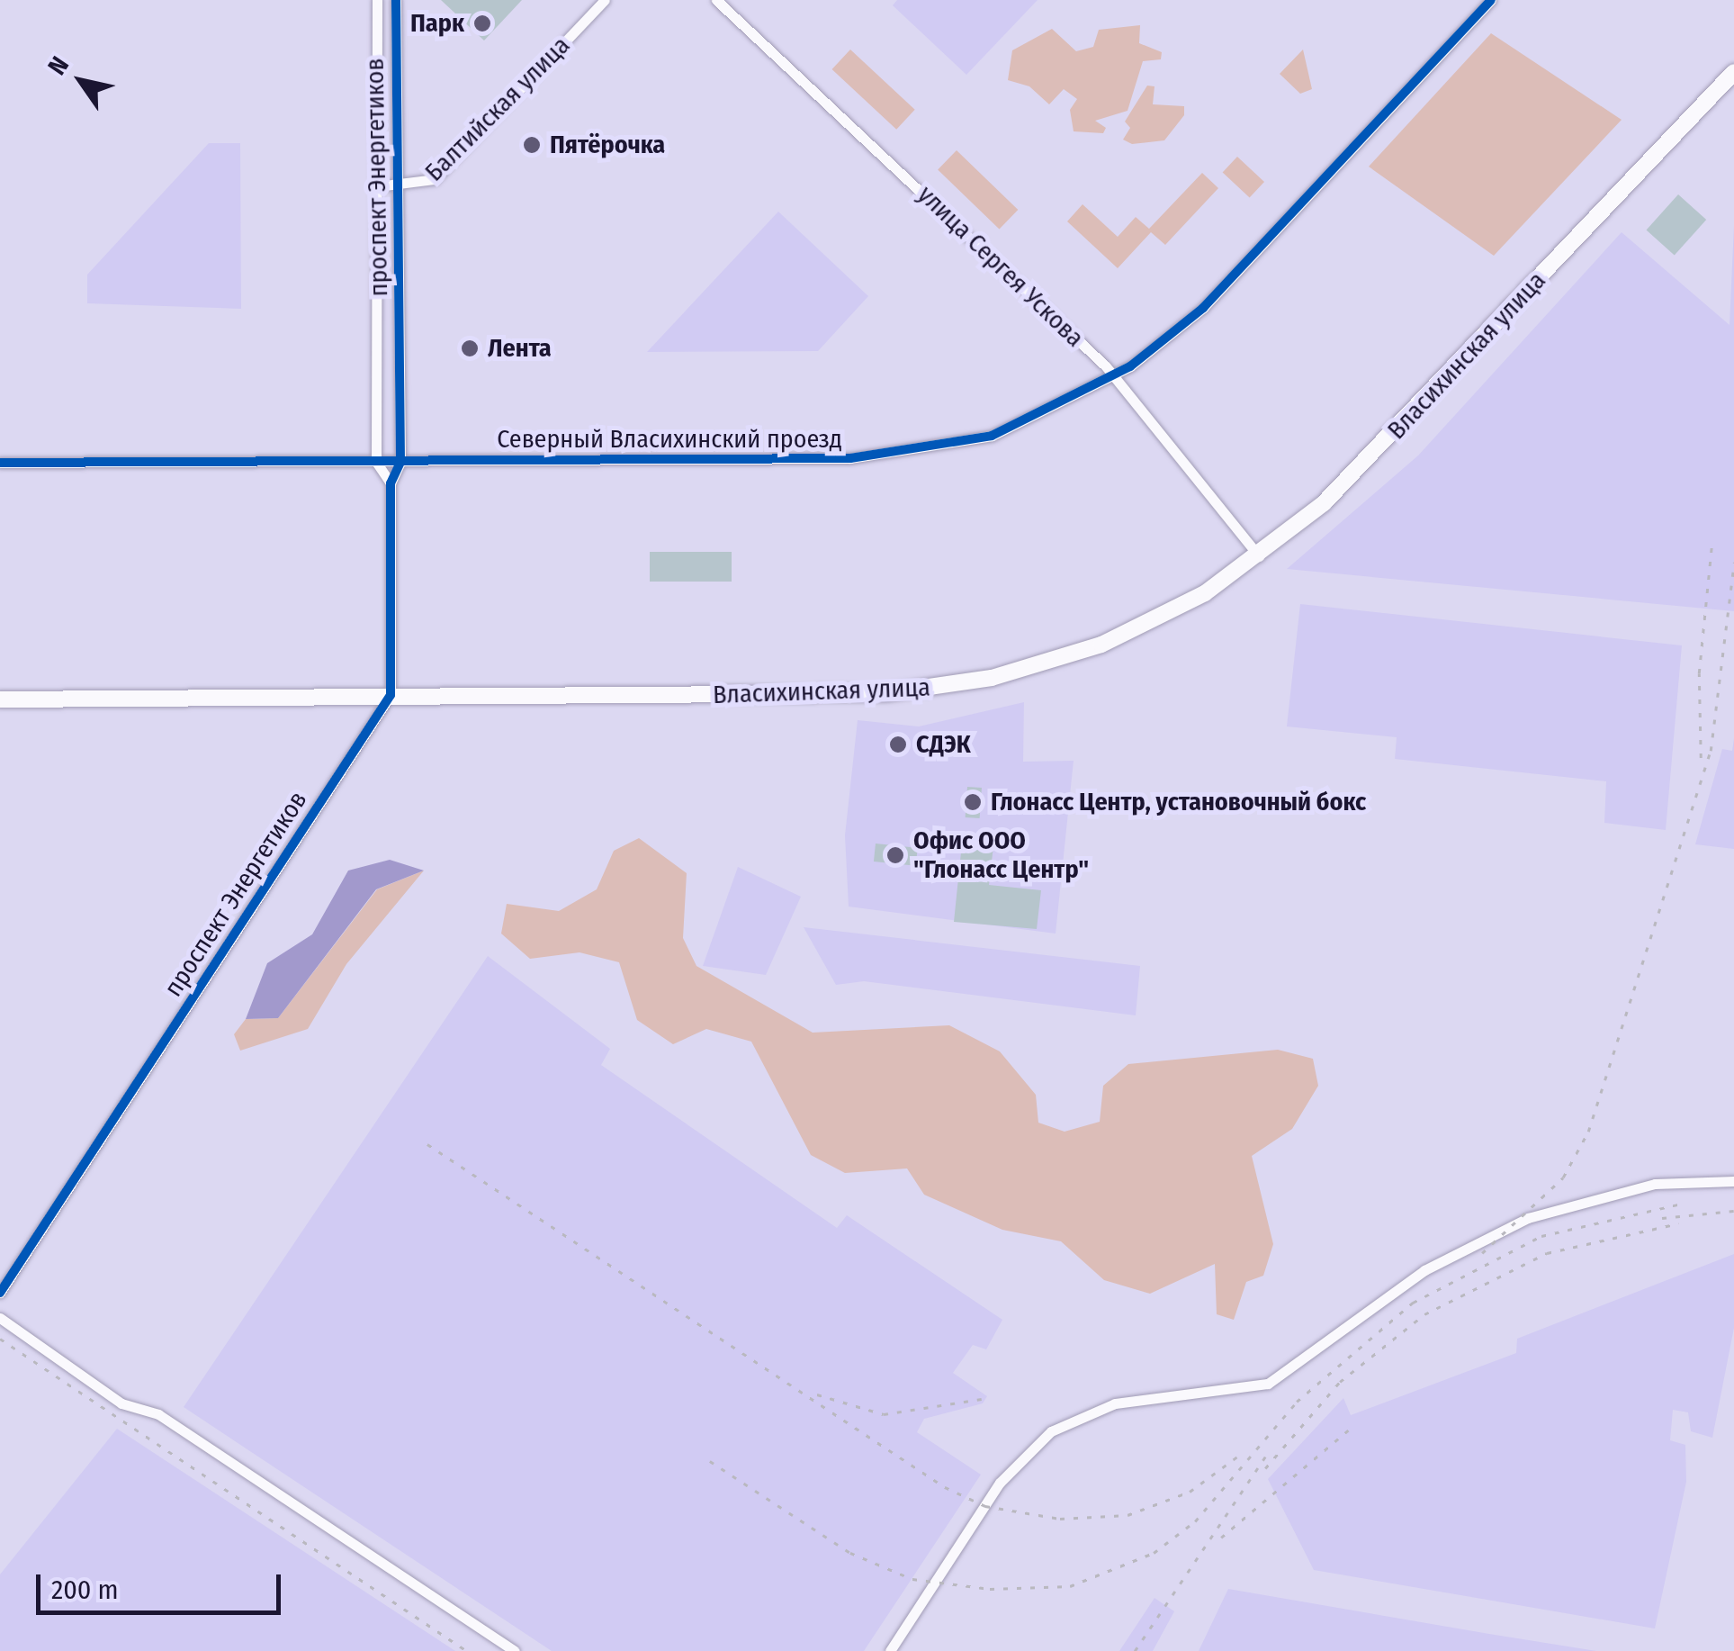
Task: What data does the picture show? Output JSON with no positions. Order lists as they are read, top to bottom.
{
  "streets": {
    "highway": ["Власихинская улица"],
    "street": [
      "Балтийская улица",
      "проспект Энергетиков",
      "улица Сергея Ускова",
      "Северный Власихинский проезд"
    ]
  },
  "crossings": [
    ["Балтийская улица", "проспект Энергетиков"],
    ["проспект Энергетиков", "Власихинская улица"],
    ["проспект Энергетиков", "Северный Власихинский проезд"],
    ["улица Сергея Ускова", "Власихинская улица"],
    ["улица Сергея Ускова", "Северный Власихинский проезд"]
  ],
  "places": [
    "Парк",
    "Пятёрочка",
    "Лента",
    "СДЭК",
    "Глонасс Центр, установочный бокс",
    "Офис ООО \"Глонасс Центр\""
  ],
  "scale_bar": "200 m",
  "north": "top left"
}
